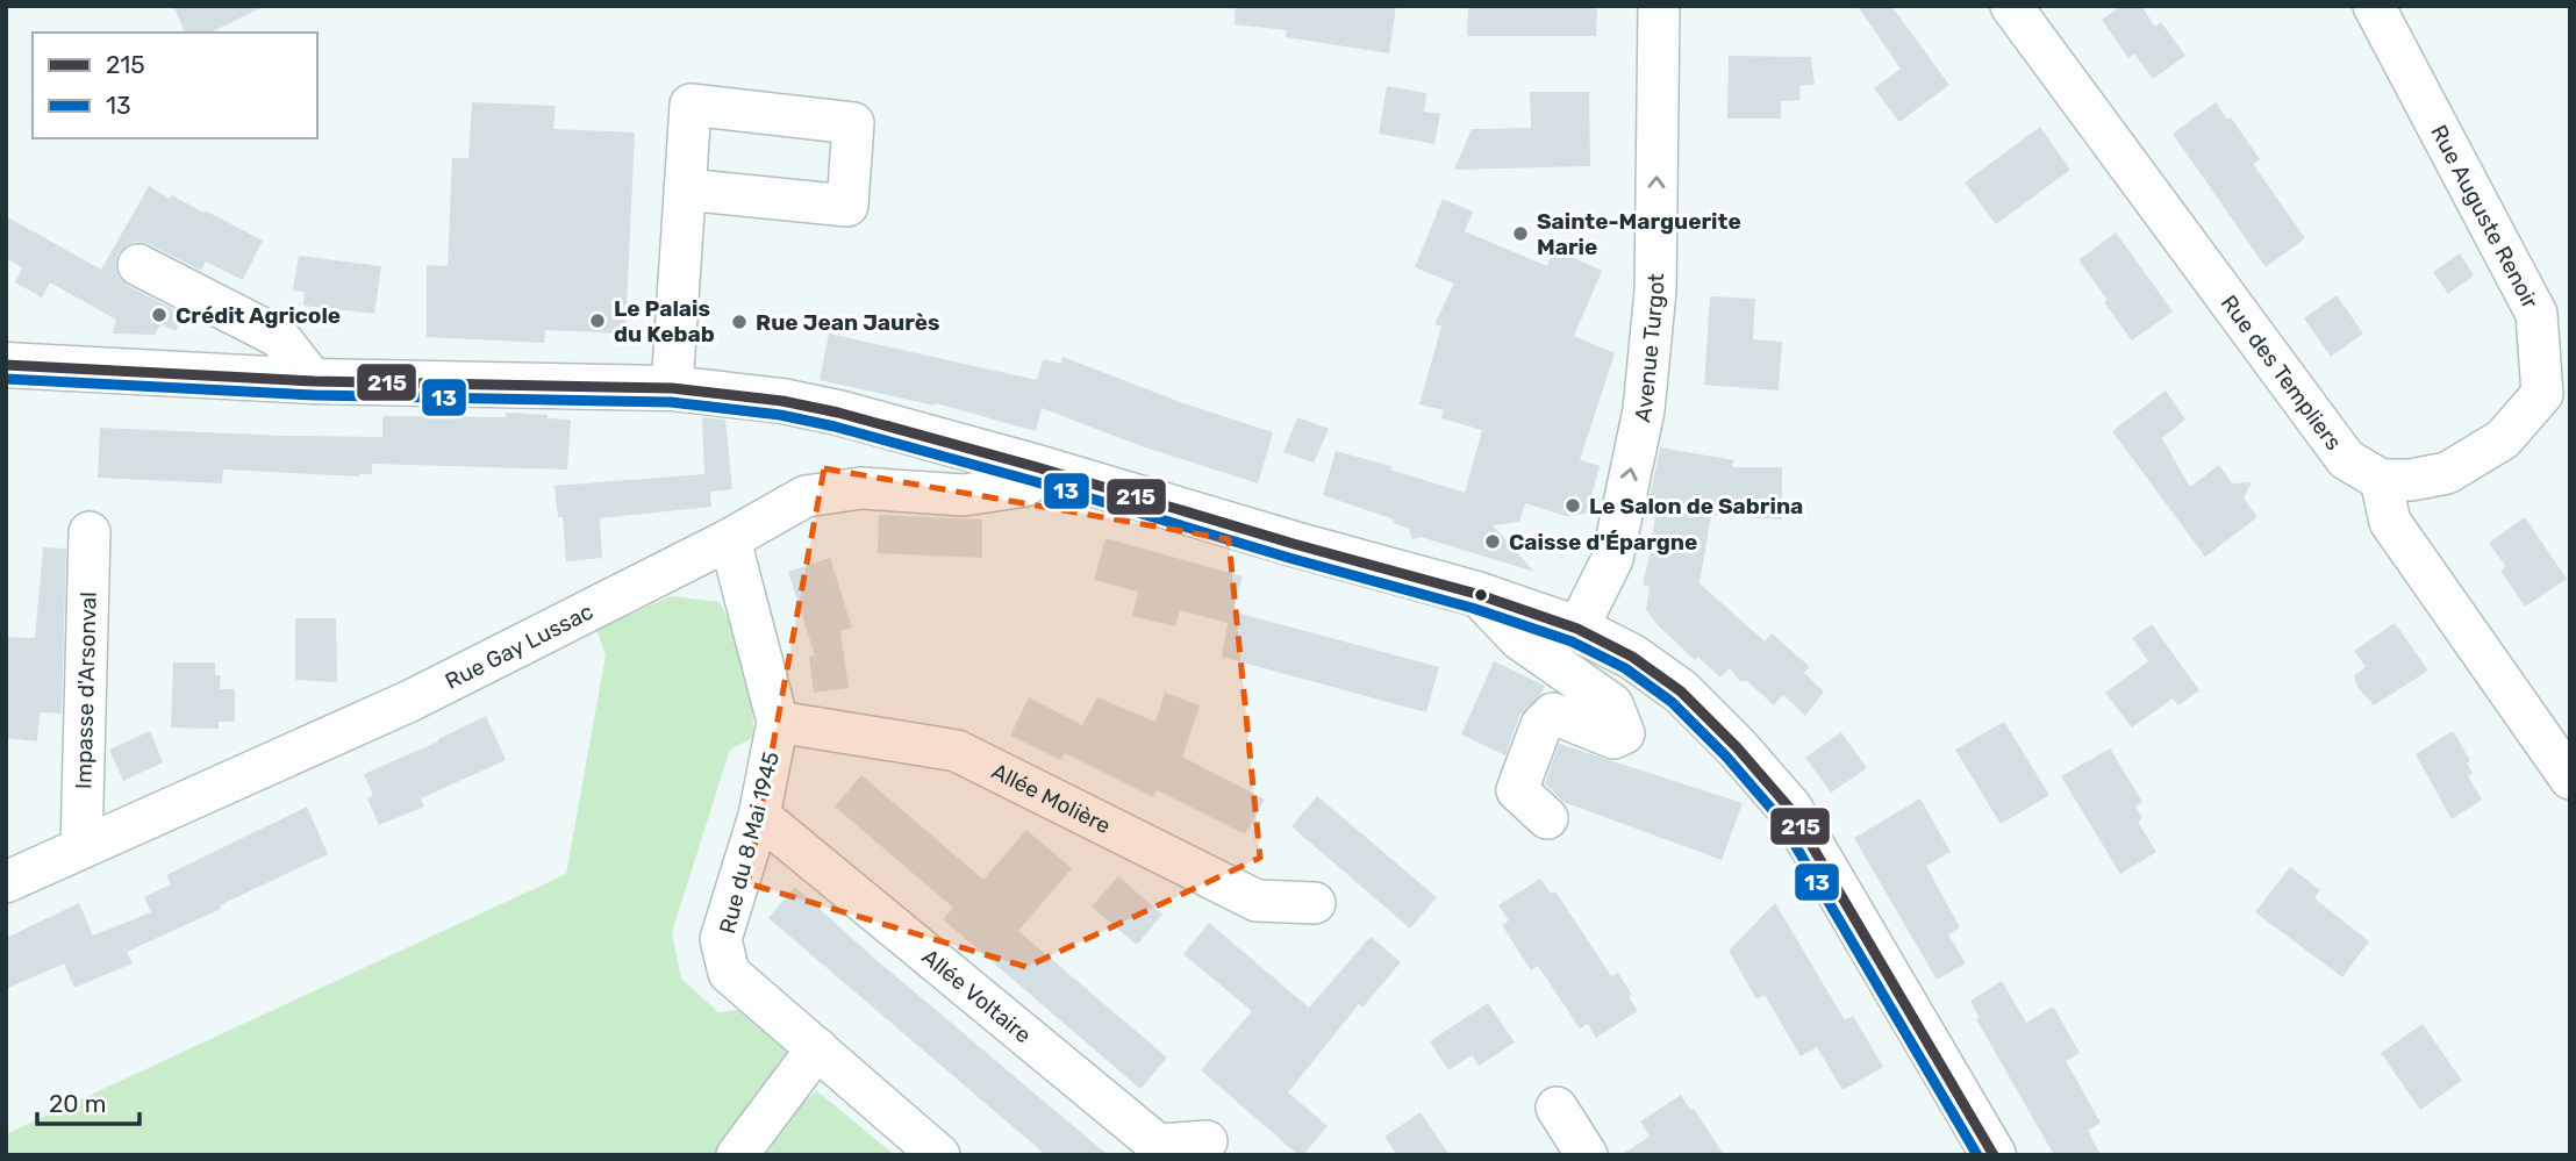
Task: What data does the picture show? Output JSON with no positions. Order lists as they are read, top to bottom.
{
  "streets": {
    "street": [
      "Rue Auguste Renoir",
      "Avenue Turgot",
      "Rue des Templiers",
      "Rue Gay Lussac",
      "Impasse d'Arsonval",
      "Allée Molière",
      "Rue du 8 Mai 1945",
      "Allée Voltaire"
    ]
  },
  "crossings": [
    ["Rue Auguste Renoir", "Rue des Templiers"],
    ["Rue Gay Lussac", "Impasse d'Arsonval"],
    ["Rue Gay Lussac", "Rue du 8 Mai 1945"],
    ["Allée Molière", "Rue du 8 Mai 1945"],
    ["Rue du 8 Mai 1945", "Allée Voltaire"]
  ],
  "one_way": ["Avenue Turgot"],
  "places": [
    "Sainte-Marguerite Marie",
    "Crédit Agricole",
    "Le Palais du Kebab",
    "Rue Jean Jaurès",
    "Le Salon de Sabrina",
    "Caisse d'Épargne"
  ],
  "lines": ["transit line 215", "transit line 13"],
  "legend": ["215", "13"],
  "scale_bar": "20 m"
}
